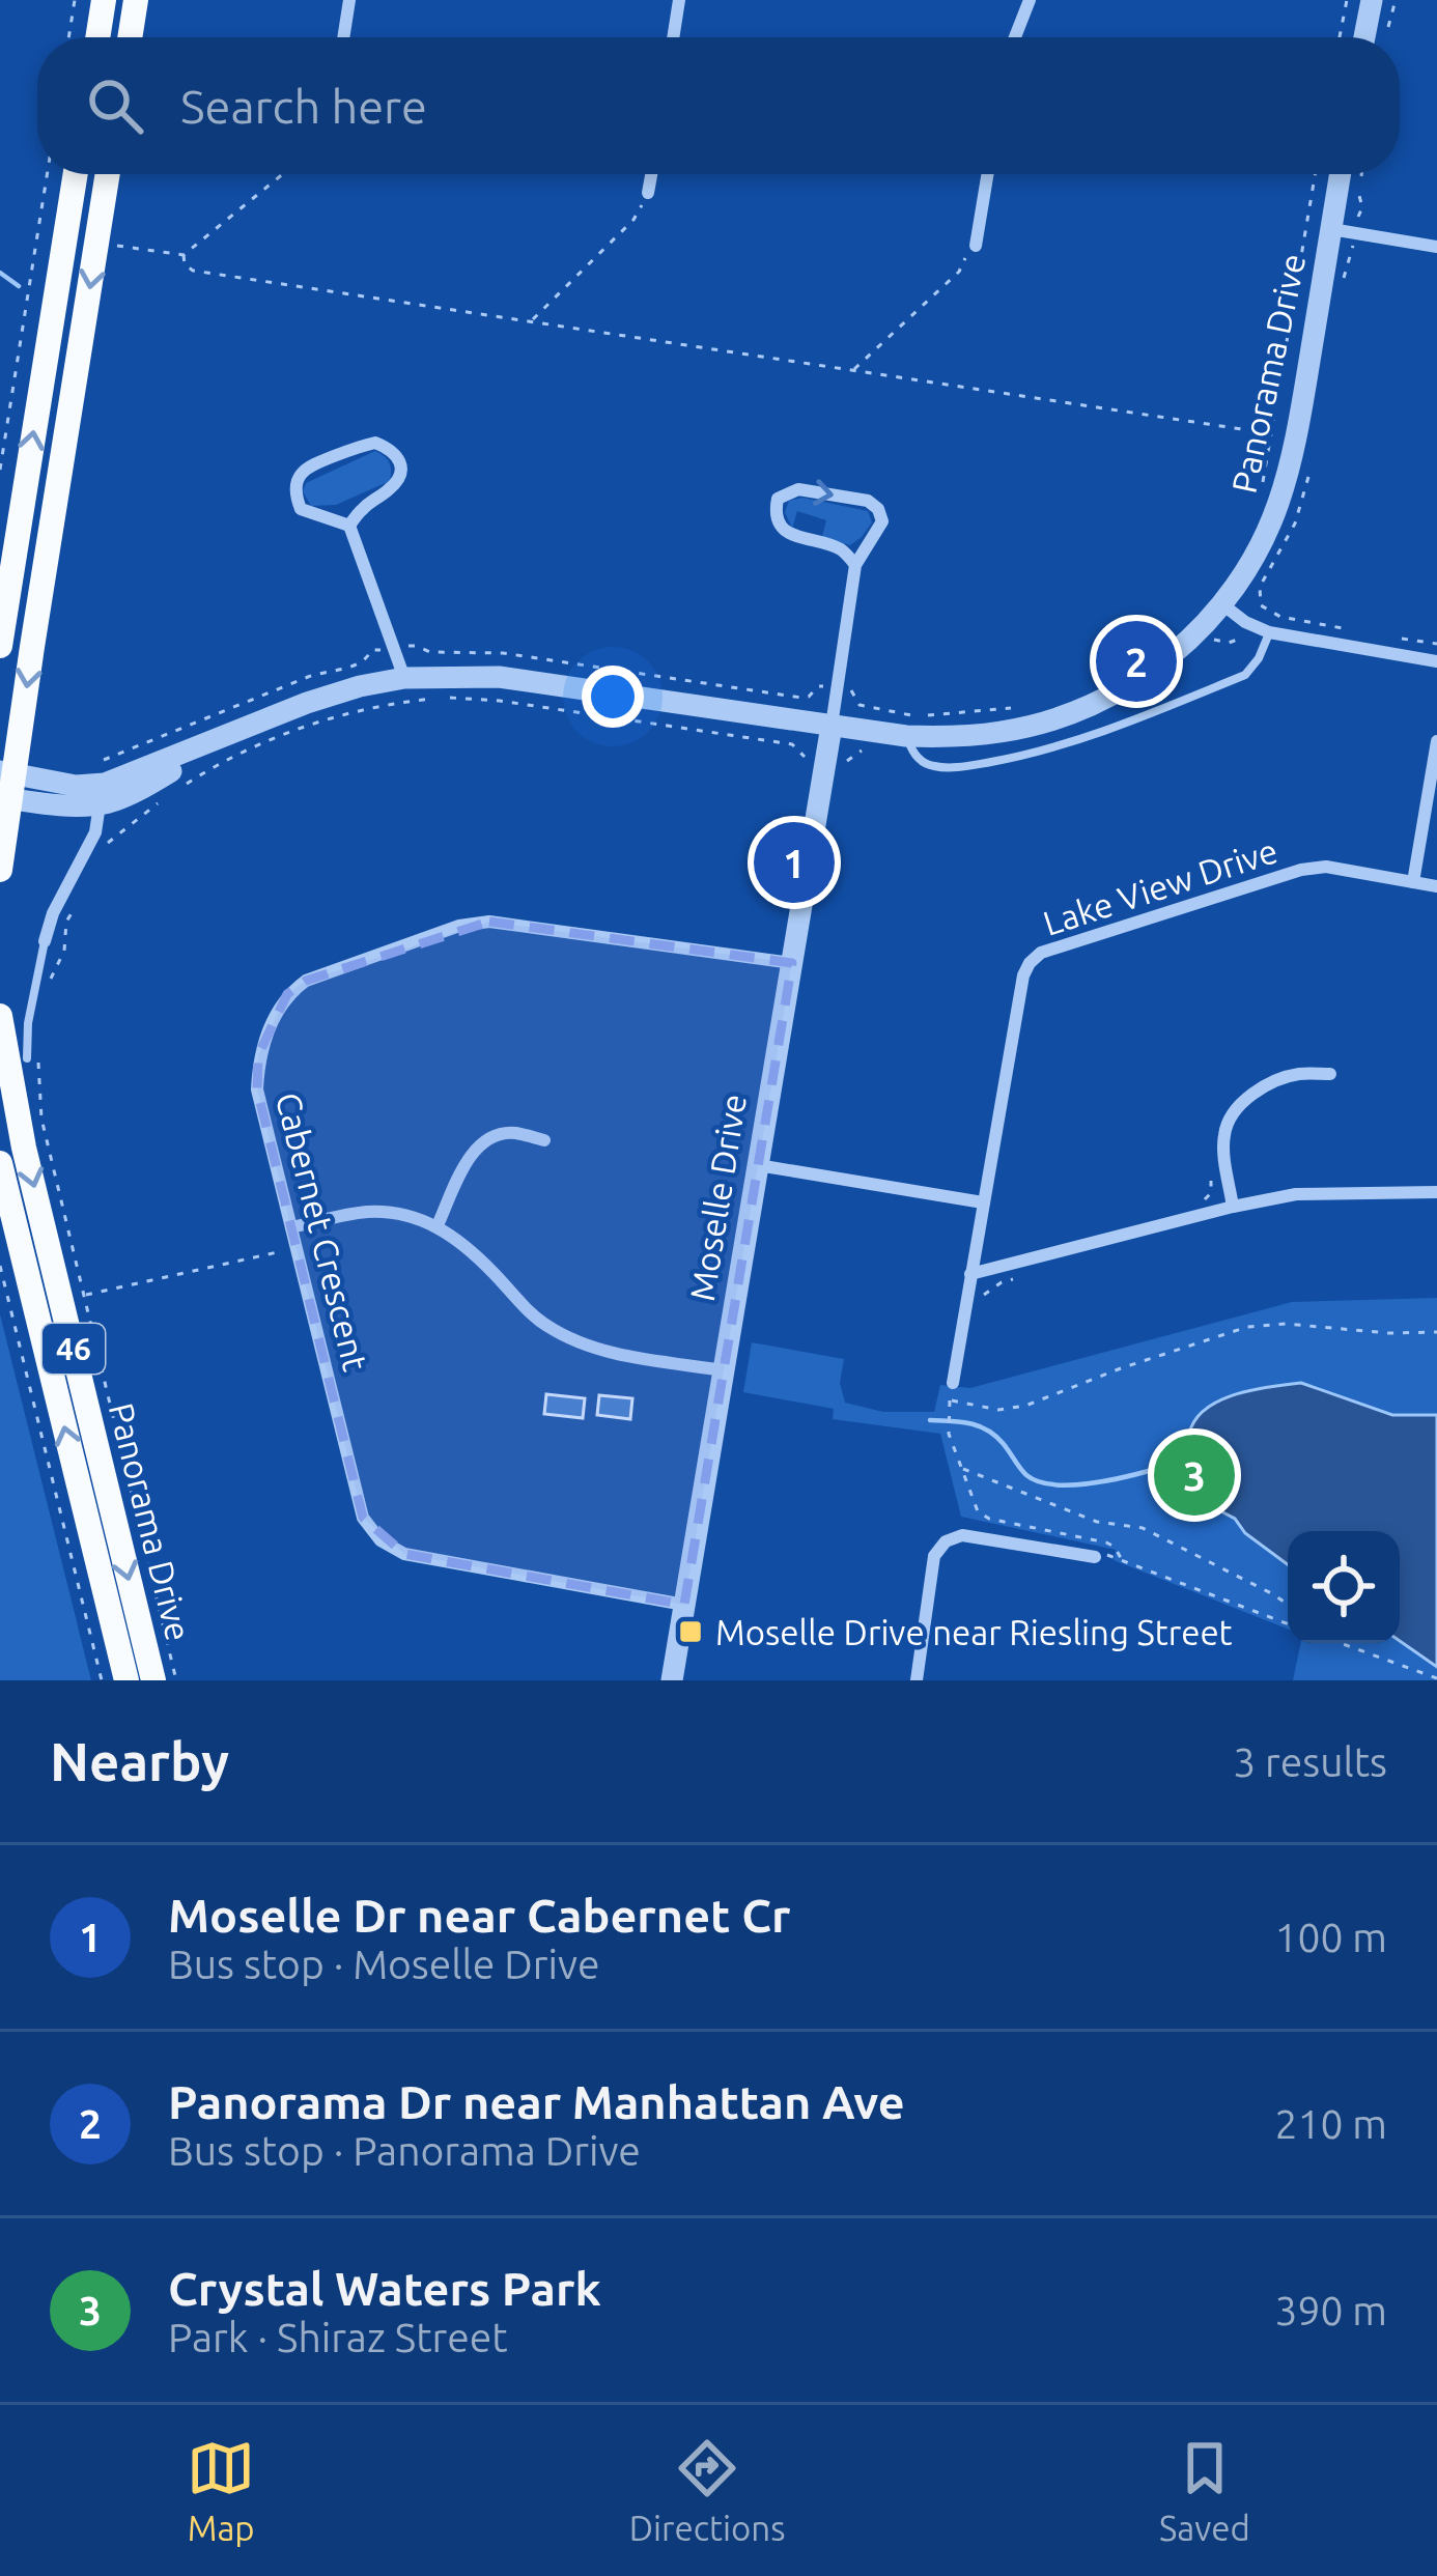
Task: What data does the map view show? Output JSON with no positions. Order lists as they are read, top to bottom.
{
  "streets": {
    "main road": ["Panorama Drive", "46"],
    "street": ["Lake View Drive", "Moselle Drive", "Cabernet Crescent"]
  },
  "crossings": [
    ["Panorama Drive", "Moselle Drive"],
    ["Moselle Drive", "Cabernet Crescent"]
  ],
  "places": {
    "transit": ["Moselle Drive near Riesling Street"]
  },
  "page": {
    "search": "Search here",
    "pins": ["2", "1", "3"],
    "heading": ["Nearby", "3 results"],
    "list": [
      {
        "mark": "1",
        "name": "Moselle Dr near Cabernet Cr",
        "note": "Bus stop · Moselle Drive",
        "value": "100 m"
      },
      {
        "mark": "2",
        "name": "Panorama Dr near Manhattan Ave",
        "note": "Bus stop · Panorama Drive",
        "value": "210 m"
      },
      {
        "mark": "3",
        "name": "Crystal Waters Park",
        "note": "Park · Shiraz Street",
        "value": "390 m"
      }
    ],
    "nav": ["Map", "Directions", "Saved"]
  }
}
